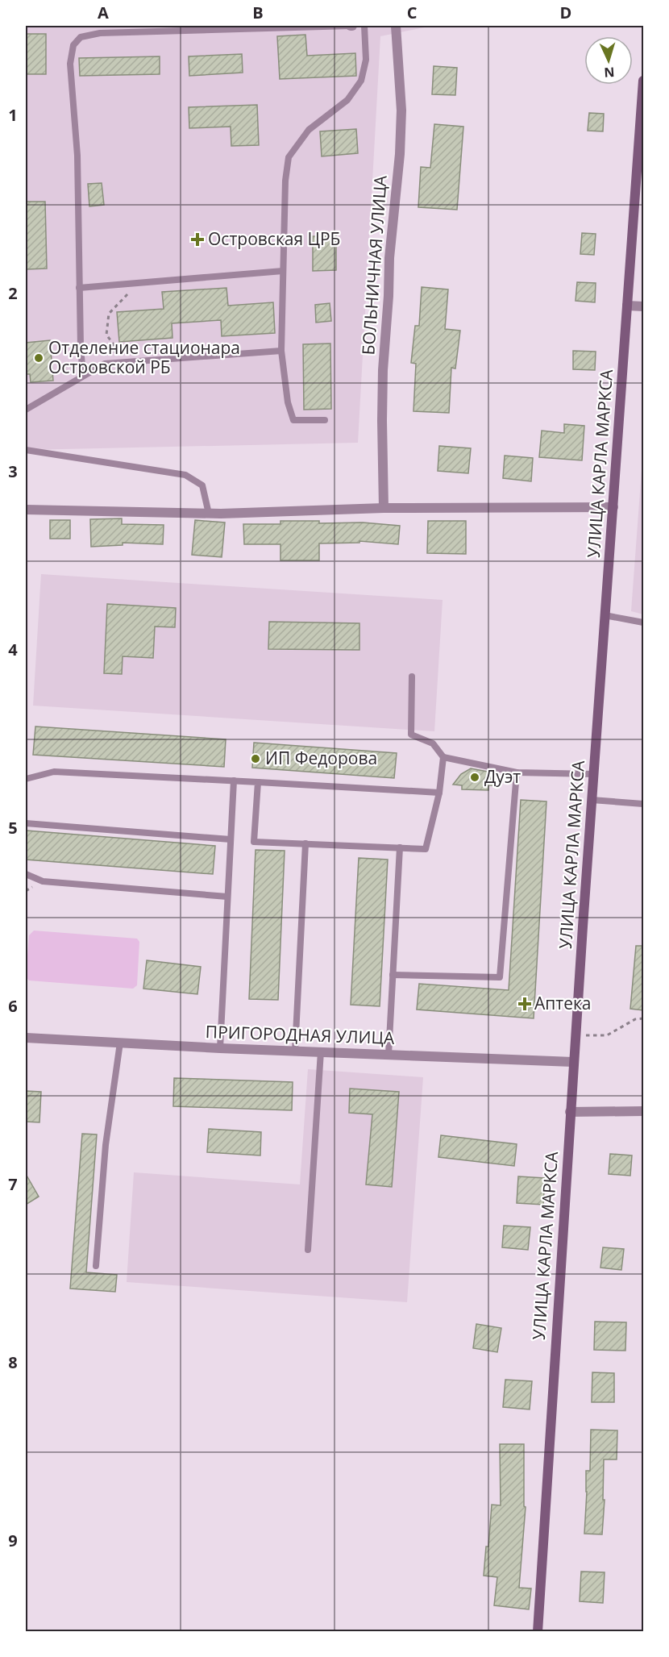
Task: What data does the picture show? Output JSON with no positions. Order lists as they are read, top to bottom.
{
  "streets": {
    "main road": ["УЛИЦА КАРЛА МАРКСА"],
    "street": ["БОЛЬНИЧНАЯ УЛИЦА", "ПРИГОРОДНАЯ УЛИЦА"]
  },
  "crossings": [
    ["УЛИЦА КАРЛА МАРКСА", "ПРИГОРОДНАЯ УЛИЦА"]
  ],
  "places": {
    "health": ["Островская ЦРБ", "Аптека"],
    "other": ["Отделение стационара Островской РБ", "ИП Федорова", "Дуэт"]
  },
  "north": "bottom",
  "grid": {
    "columns": [
      "A",
      "B",
      "C",
      "D"
    ],
    "rows": [
      "1",
      "2",
      "3",
      "4",
      "5",
      "6",
      "7",
      "8",
      "9"
    ]
  }
}
